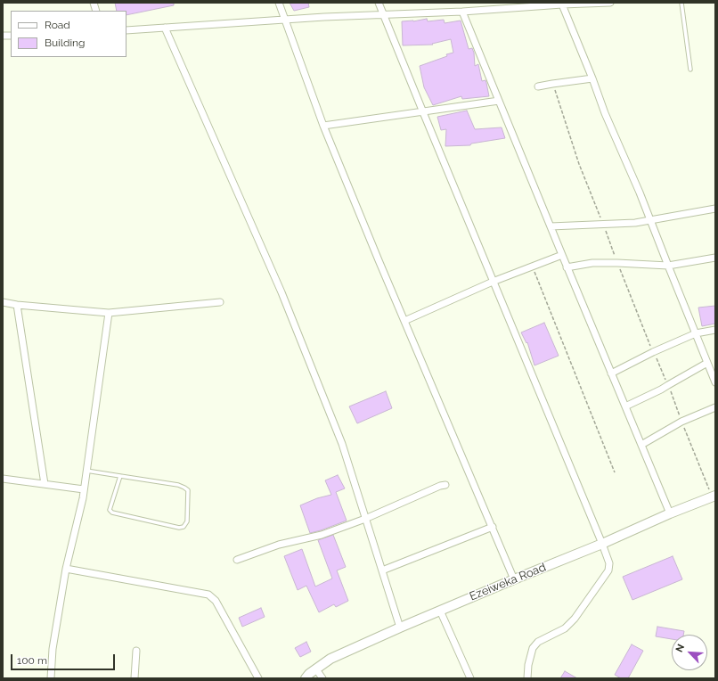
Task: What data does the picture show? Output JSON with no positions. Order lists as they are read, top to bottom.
{
  "streets": {
    "main road": ["Ezeiweka Road"]
  },
  "legend": ["Road", "Building"],
  "scale_bar": "100 m",
  "north": "top left"
}
